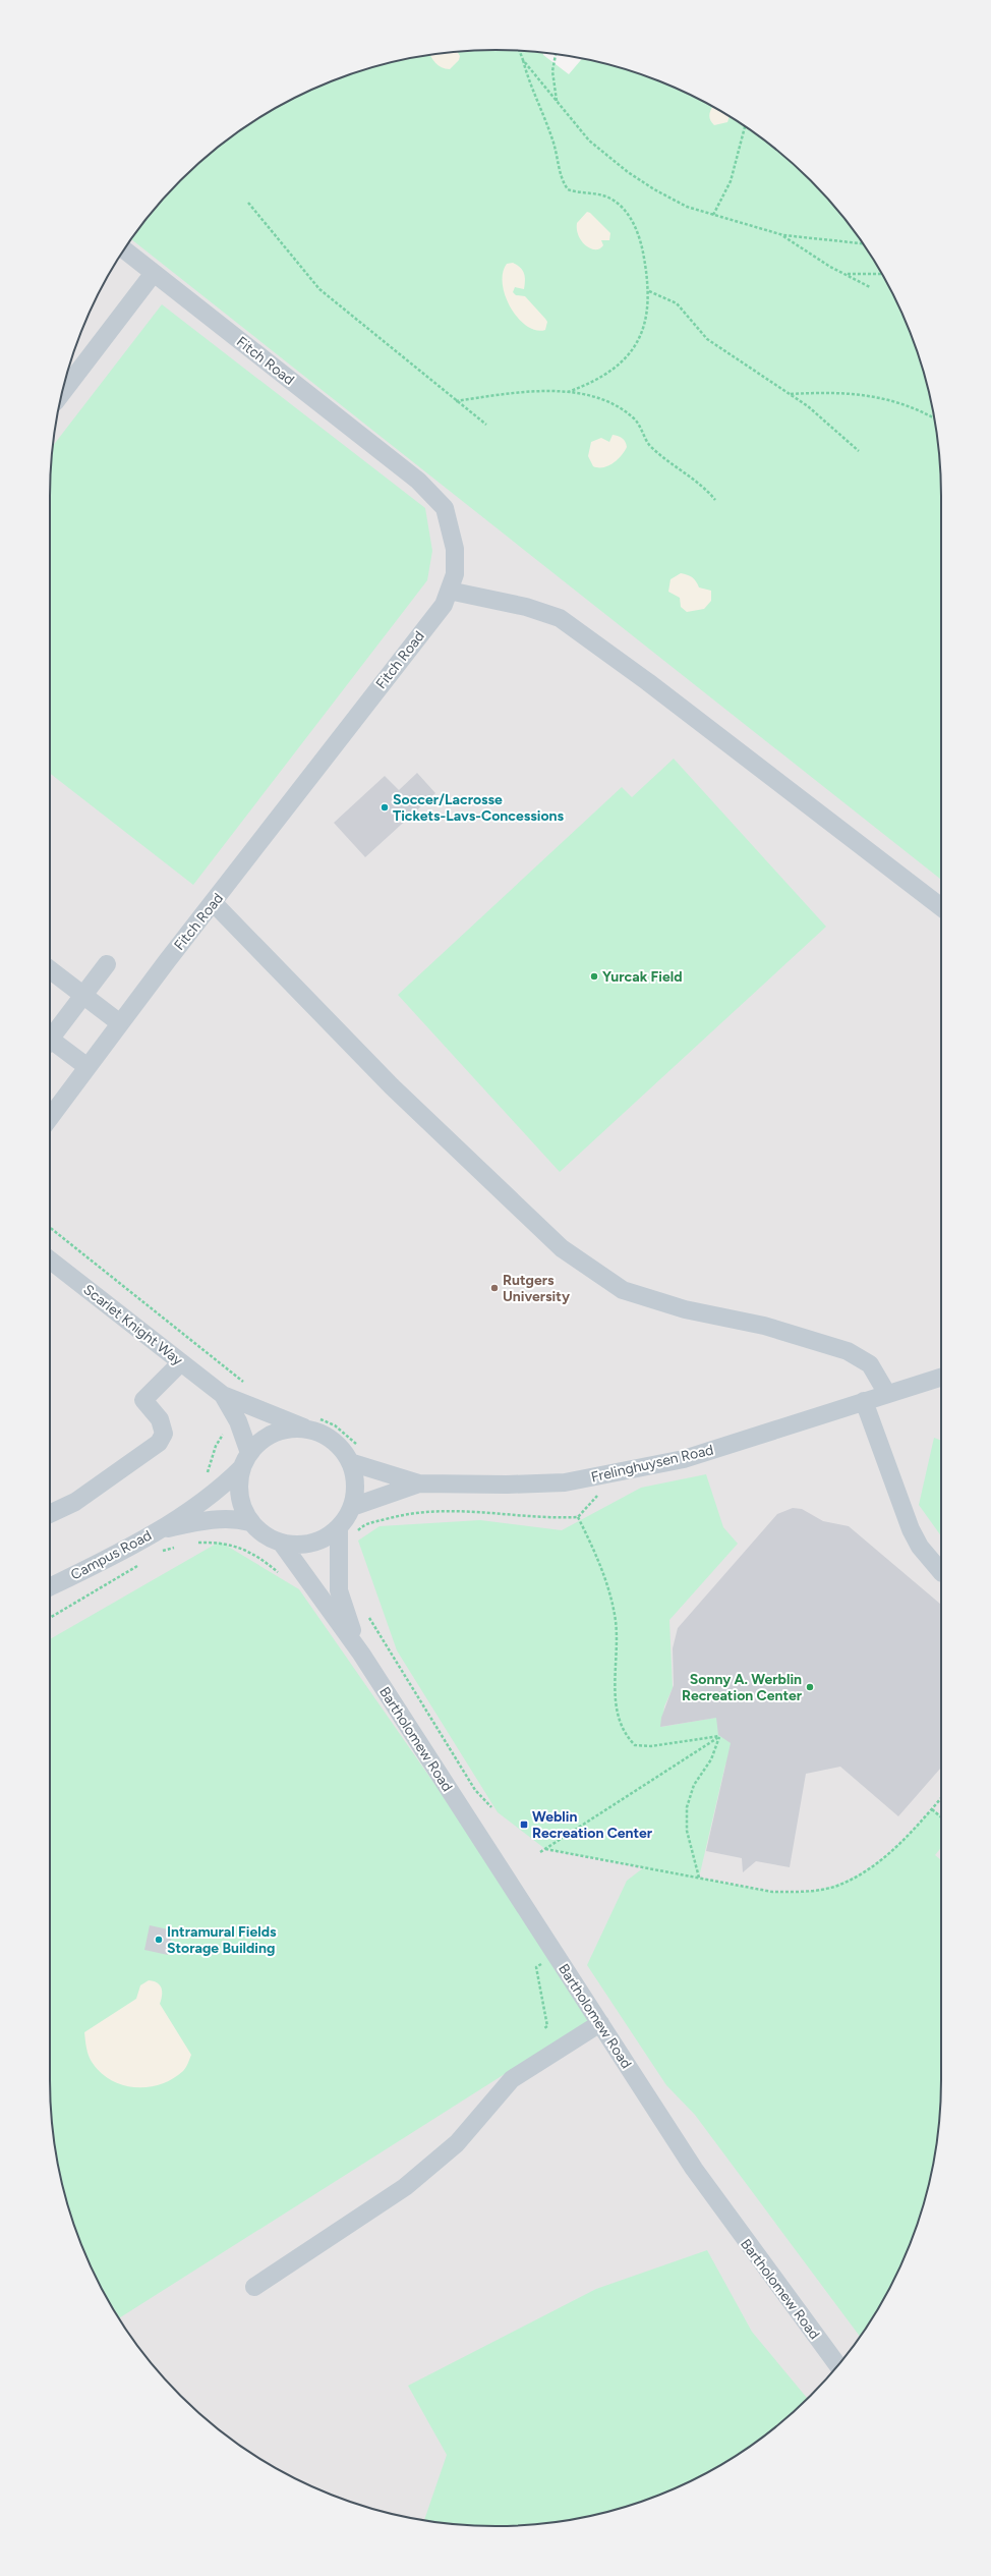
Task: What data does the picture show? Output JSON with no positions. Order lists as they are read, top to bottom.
{
  "streets": {
    "street": [
      "Fitch Road",
      "Scarlet Knight Way",
      "Frelinghuysen Road",
      "Campus Road",
      "Bartholomew Road"
    ]
  },
  "crossings": [
    ["Frelinghuysen Road", "Campus Road"],
    ["Frelinghuysen Road", "Bartholomew Road"],
    ["Campus Road", "Bartholomew Road"]
  ],
  "places": {
    "other": [
      "Soccer/Lacrosse Tickets-Lavs-Concessions",
      "Yurcak Field",
      "Rutgers University",
      "Sonny A. Werblin Recreation Center",
      "Intramural Fields Storage Building"
    ],
    "transit": ["Weblin Recreation Center"]
  }
}
